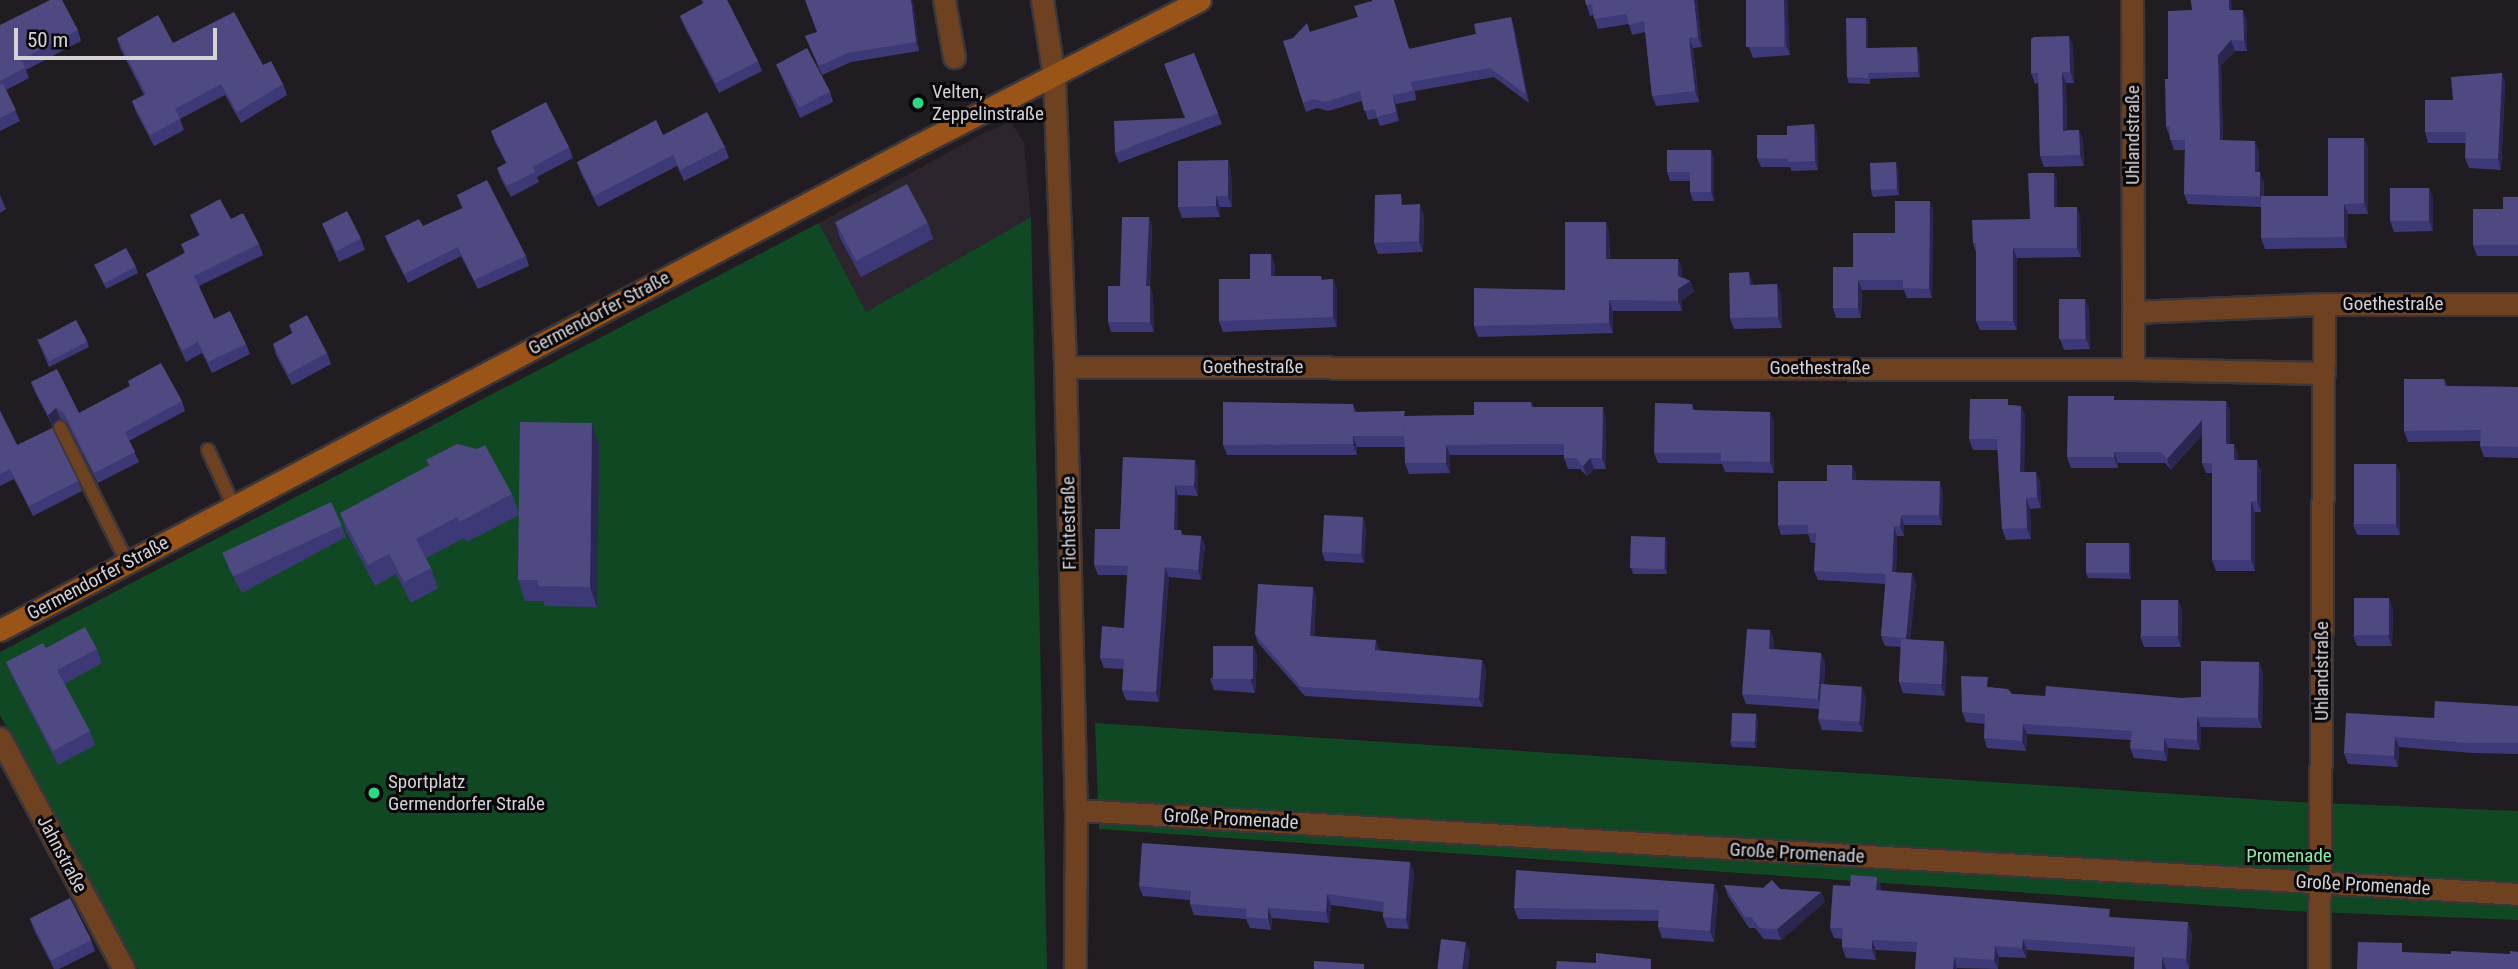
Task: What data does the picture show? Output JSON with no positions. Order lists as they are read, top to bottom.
{
  "streets": {
    "main road": ["Germendorfer Straße"],
    "street": [
      "Uhlandstraße",
      "Goethestraße",
      "Fichtestraße",
      "Große Promenade",
      "Jahnstraße"
    ]
  },
  "crossings": [
    ["Uhlandstraße", "Goethestraße"],
    ["Uhlandstraße", "Große Promenade"],
    ["Goethestraße", "Fichtestraße"],
    ["Germendorfer Straße", "Fichtestraße"],
    ["Fichtestraße", "Große Promenade"]
  ],
  "parks": ["Promenade"],
  "places": ["Velten, Zeppelinstraße", "Sportplatz Germendorfer Straße"],
  "scale_bar": "50 m"
}
